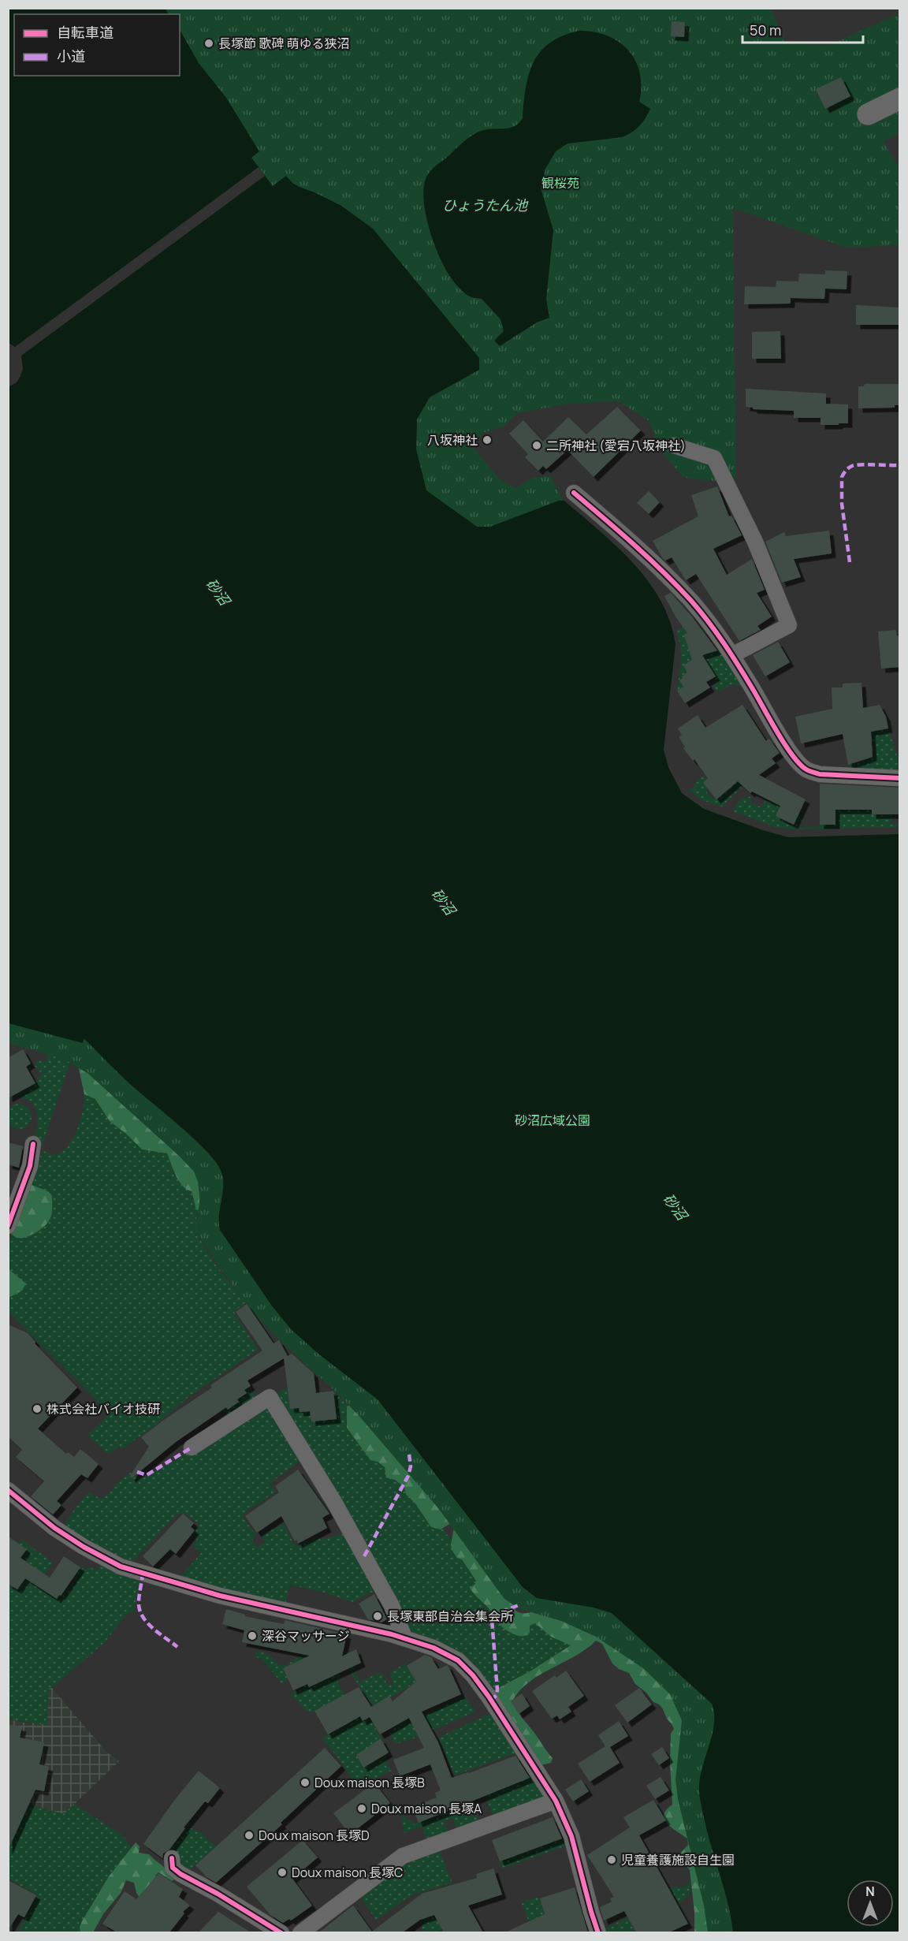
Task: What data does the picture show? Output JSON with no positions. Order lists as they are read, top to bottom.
{
  "water": ["ひょうたん池", "砂沼"],
  "parks": ["観桜苑", "砂沼広域公園"],
  "places": [
    "長塚節 歌碑 萌ゆる狭沼",
    "八坂神社",
    "二所神社 (愛宕八坂神社)",
    "株式会社バイオ技研",
    "長塚東部自治会集会所",
    "深谷マッサージ",
    "Doux maison 長塚B",
    "Doux maison 長塚A",
    "Doux maison 長塚D",
    "児童養護施設自生園",
    "Doux maison 長塚C"
  ],
  "legend": ["自転車道", "小道"],
  "scale_bar": "50 m",
  "north": "top"
}
